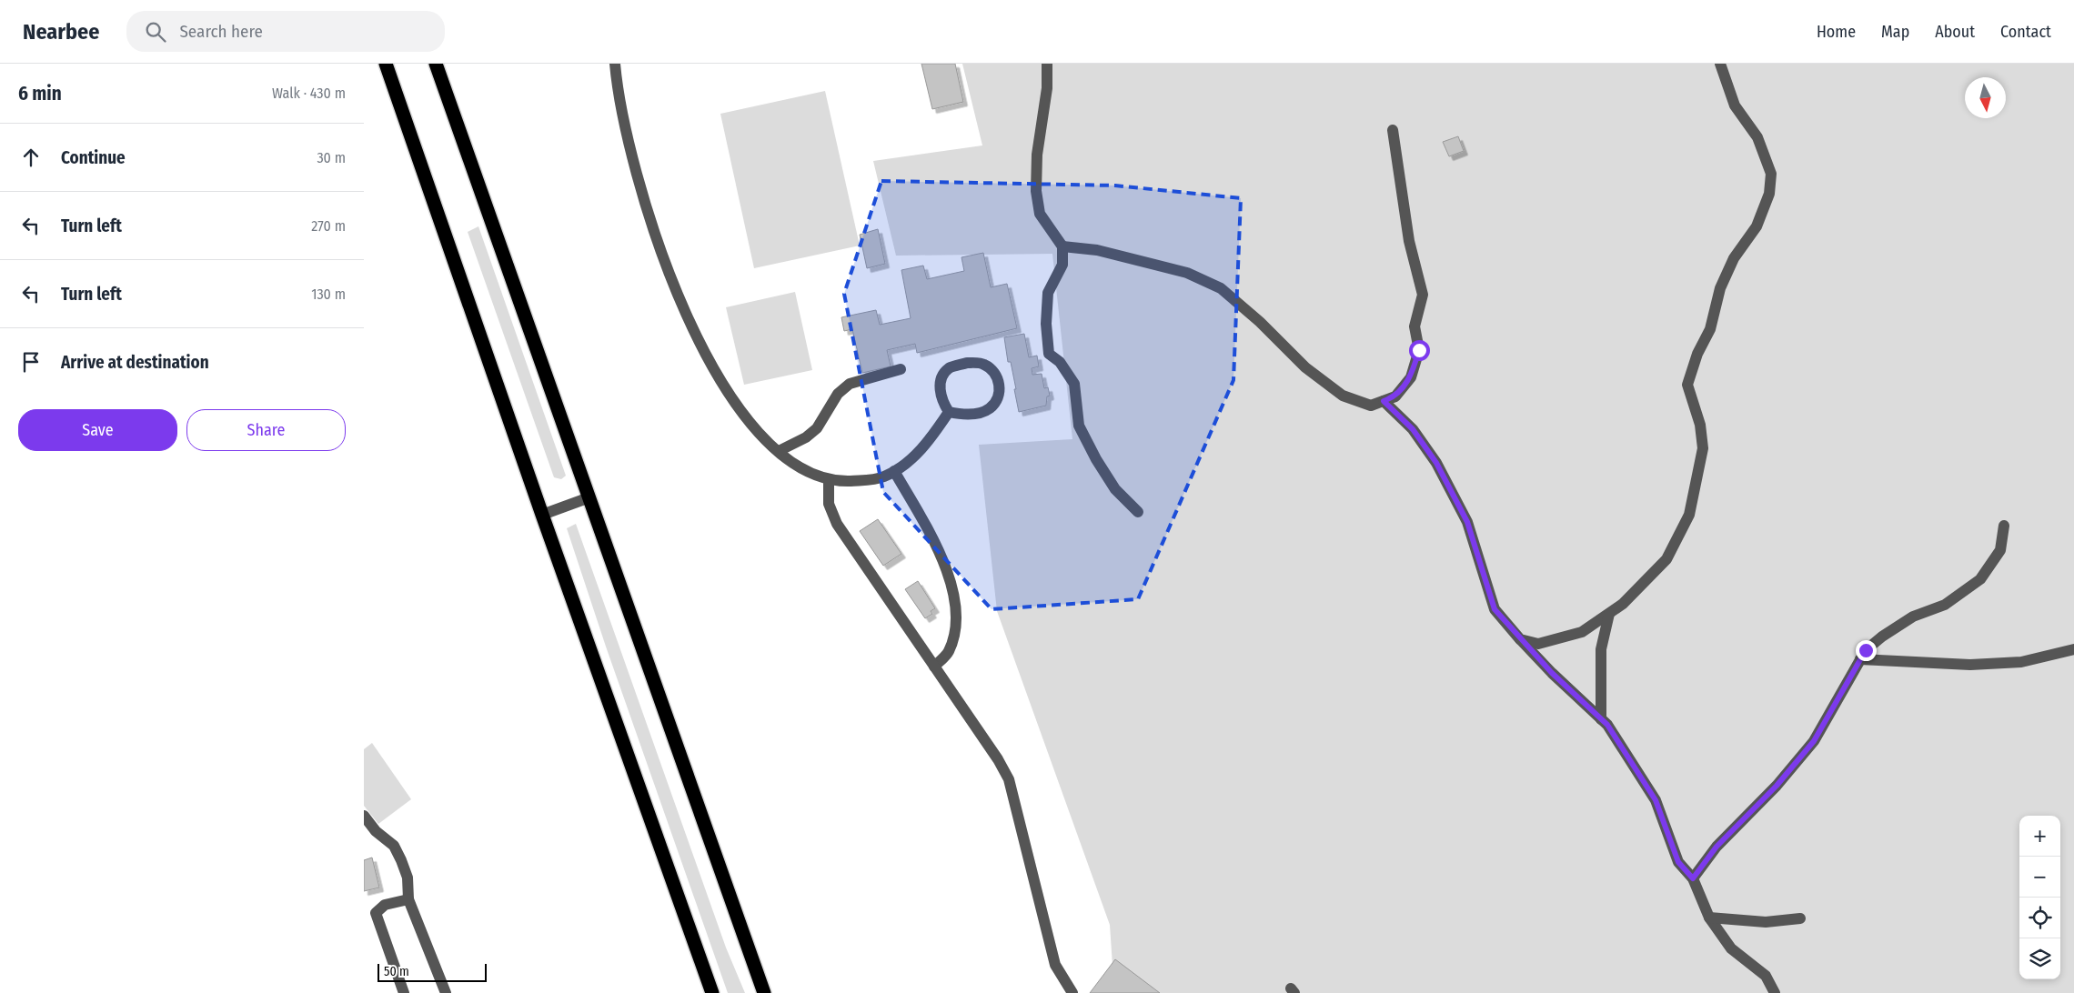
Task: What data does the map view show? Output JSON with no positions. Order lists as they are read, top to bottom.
{
  "scale_bar": "50 m",
  "north": "bottom",
  "page": {
    "header": "Nearbee",
    "search": "Search here",
    "nav": [
      "Home",
      "Map",
      "About",
      "Contact"
    ],
    "heading": ["6 min", "Walk · 430 m"],
    "list": [
      ["Continue", "30 m"],
      ["Turn left", "270 m"],
      ["Turn left", "130 m"],
      "Arrive at destination"
    ],
    "buttons": ["Save", "Share"],
    "map_buttons": ["+", "−"],
    "scale": "50 m"
  }
}
